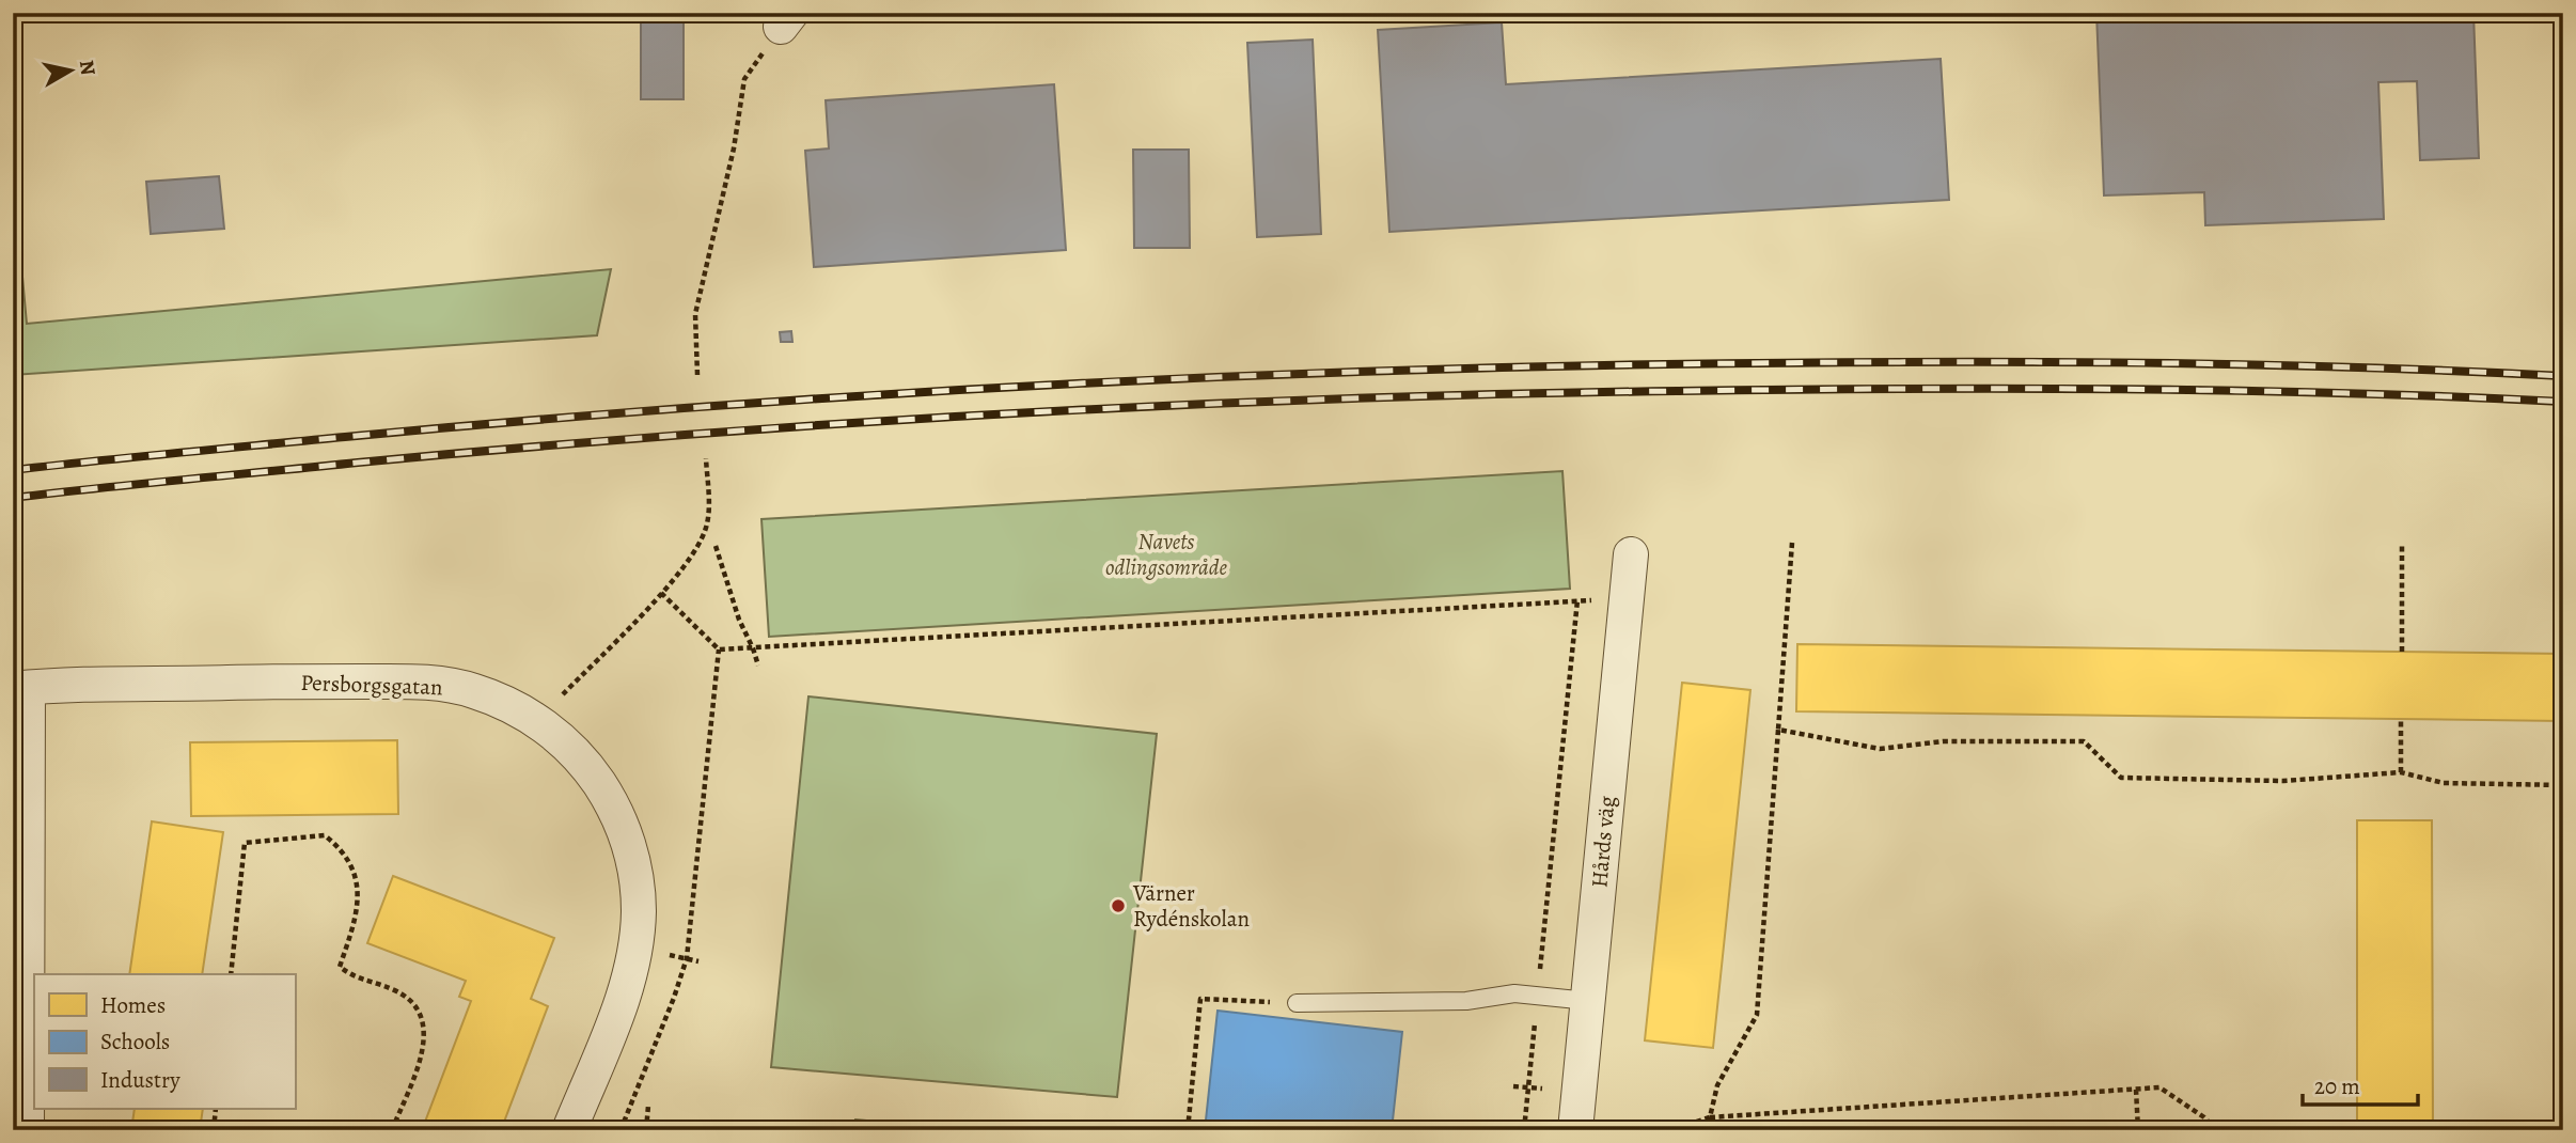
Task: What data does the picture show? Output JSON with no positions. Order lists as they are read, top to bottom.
{
  "streets": {
    "street": ["Persborgsgatan", "Hårds väg"]
  },
  "parks": ["Navets odlingsområde"],
  "places": ["Värner Rydénskolan"],
  "legend": ["Homes", "Schools", "Industry"],
  "scale_bar": "20 m",
  "north": "right"
}
